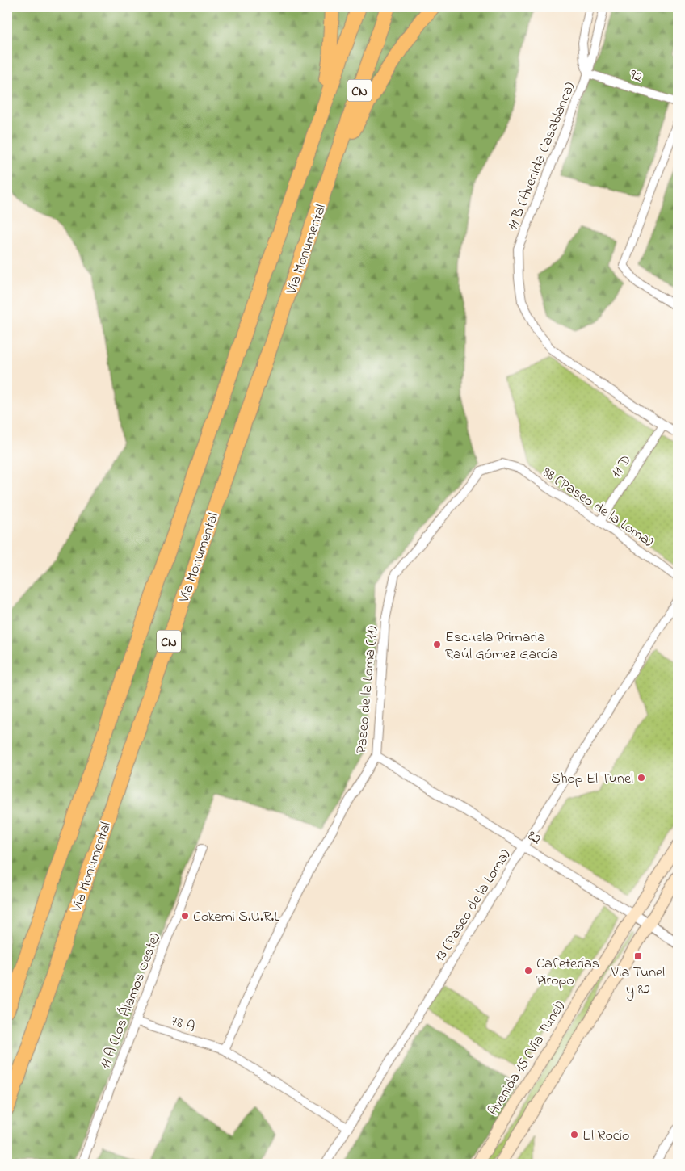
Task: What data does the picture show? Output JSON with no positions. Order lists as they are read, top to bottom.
{
  "streets": {
    "highway": ["CN", "Vía Monumental"],
    "main road": ["Avenida 15 (Vía Túnel)"],
    "street": [
      "92",
      "11 B (Avenida Casablanca)",
      "11 D",
      "88 (Paseo de la Loma)",
      "Paseo de la Loma (11)",
      "82",
      "13 (Paseo de la Loma)",
      "11 A (Los Álamos Oeste)",
      "78 A"
    ]
  },
  "crossings": [
    ["92", "11 B (Avenida Casablanca)"],
    ["11 B (Avenida Casablanca)", "11 D"],
    ["11 D", "88 (Paseo de la Loma)"],
    ["88 (Paseo de la Loma)", "Paseo de la Loma (11)"],
    ["Paseo de la Loma (11)", "82"],
    ["Paseo de la Loma (11)", "78 A"],
    ["82", "13 (Paseo de la Loma)"],
    ["82", "Avenida 15 (Vía Túnel)"],
    ["13 (Paseo de la Loma)", "78 A"],
    ["11 A (Los Álamos Oeste)", "78 A"]
  ],
  "places": {
    "other": [
      "Escuela Primaria Raúl Gómez García",
      "Shop El Tunel",
      "Cokemi S.U.R.L",
      "Cafeterías Piropo",
      "El Rocío"
    ],
    "transit": ["Via Tunel y 82"]
  }
}
